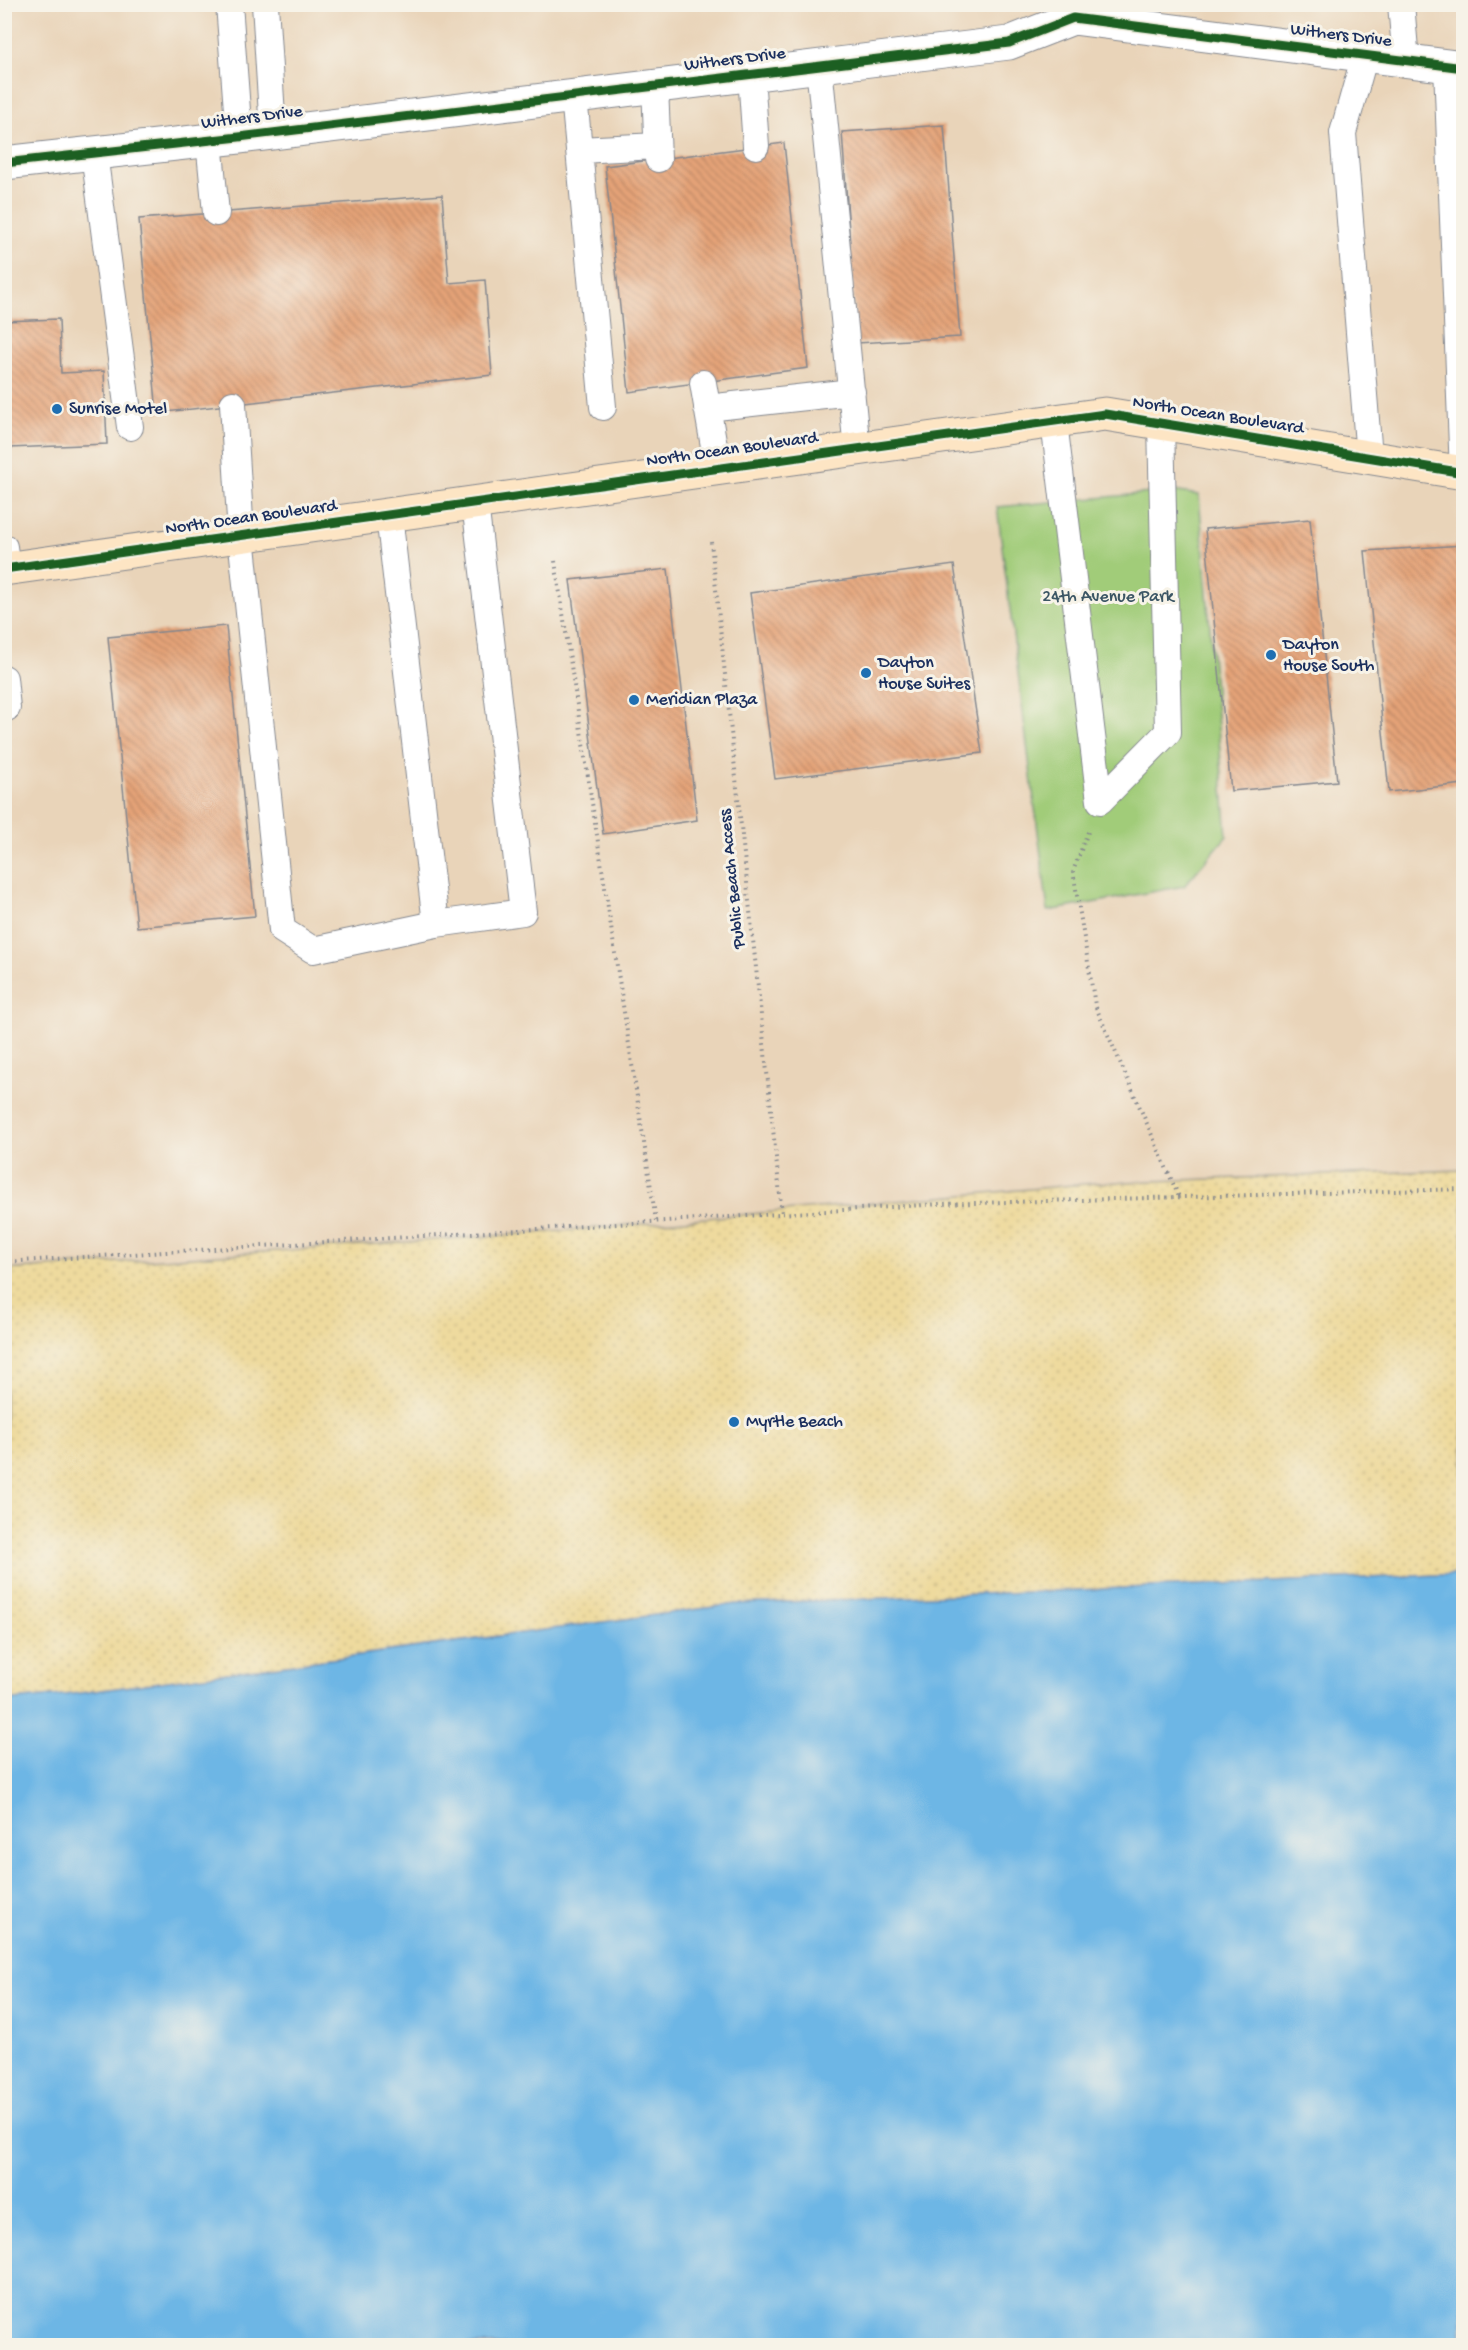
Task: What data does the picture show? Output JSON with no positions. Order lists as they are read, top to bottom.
{
  "streets": {
    "main road": ["North Ocean Boulevard"],
    "street": ["Withers Drive"],
    "path": ["Public Beach Access"]
  },
  "parks": ["24th Avenue Park"],
  "places": [
    "Sunrise Motel",
    "Dayton House South",
    "Dayton House Suites",
    "Meridian Plaza",
    "Myrtle Beach"
  ]
}
